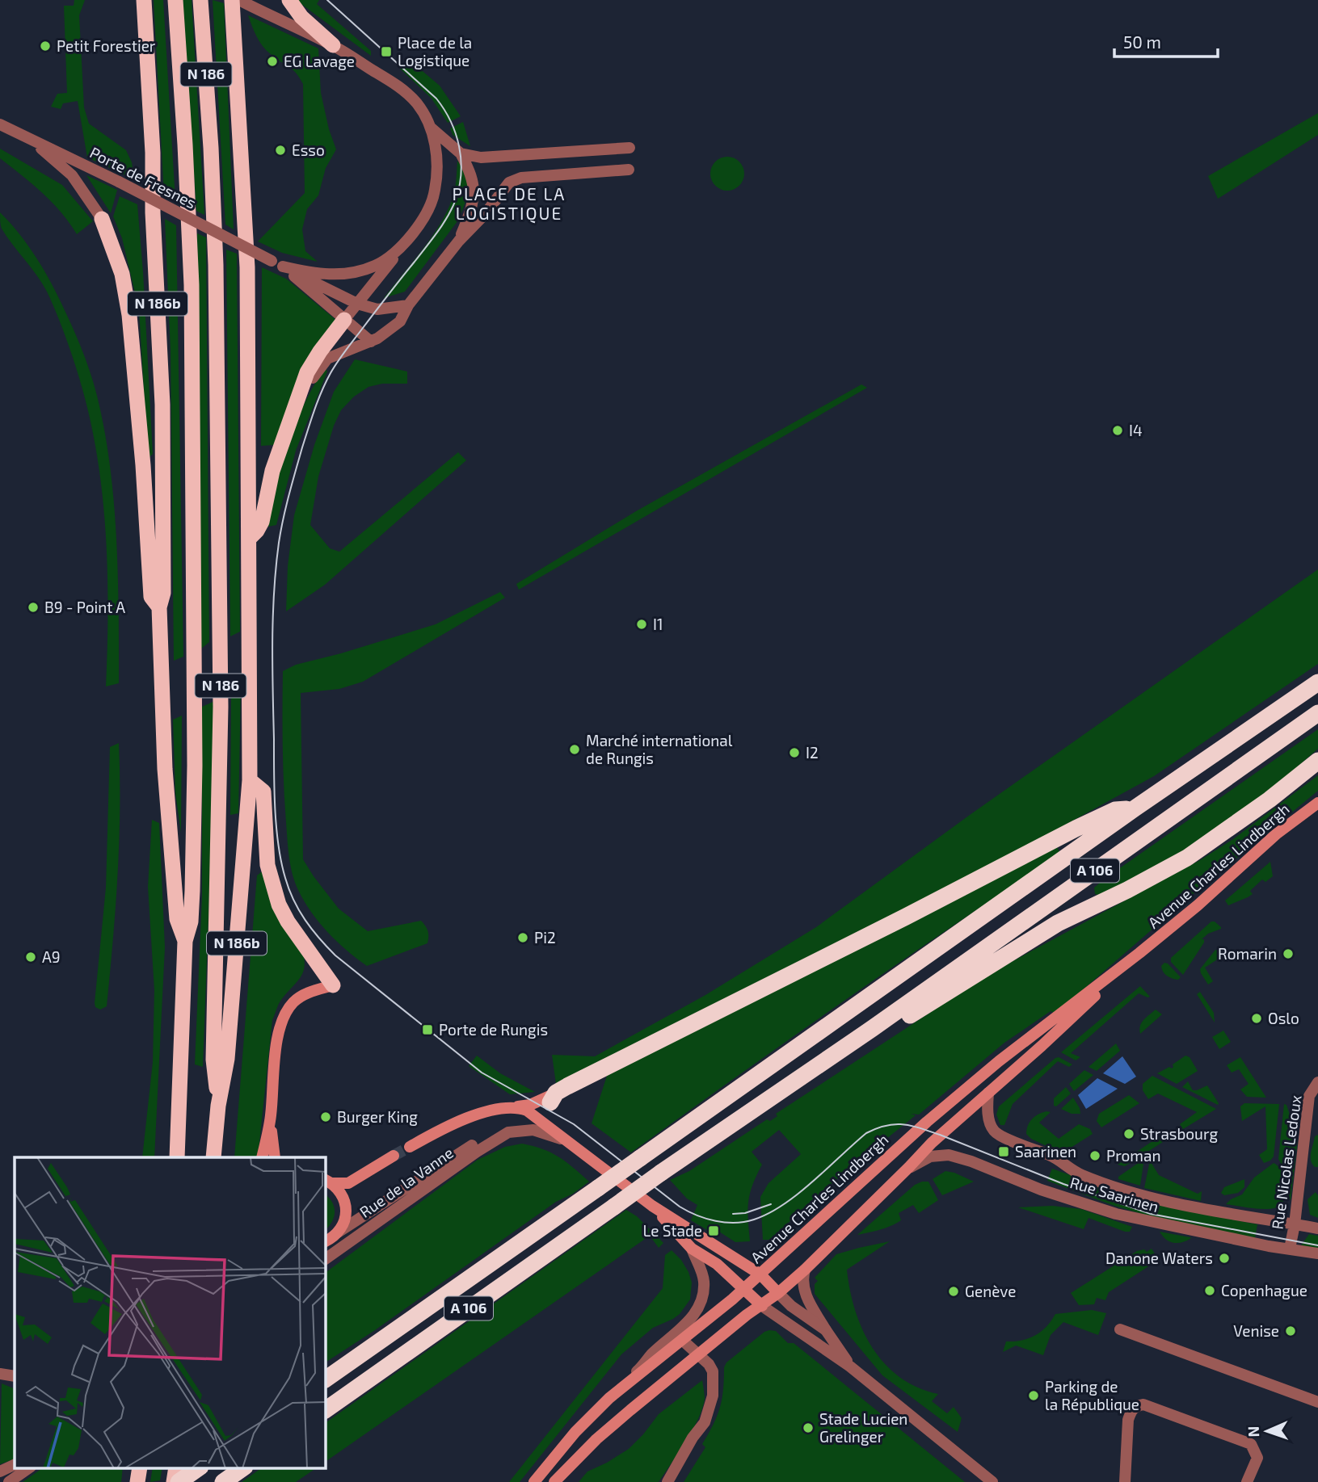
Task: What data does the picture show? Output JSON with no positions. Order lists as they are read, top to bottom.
{
  "streets": {
    "highway": ["N 186", "N 186b", "A 106"],
    "main road": ["Avenue Charles Lindbergh"],
    "street": [
      "Porte de Fresnes",
      "Rue Nicolas Ledoux",
      "Rue de la Vanne",
      "Rue Saarinen"
    ]
  },
  "crossings": [
    ["N 186", "N 186b"],
    ["Avenue Charles Lindbergh", "Rue Saarinen"],
    ["Rue Nicolas Ledoux", "Rue Saarinen"]
  ],
  "districts": ["PLACE DE LA LOGISTIQUE"],
  "places": {
    "other": [
      "Petit Forestier",
      "EG Lavage",
      "Esso",
      "I4",
      "B9 - Point A",
      "I1",
      "Marché international de Rungis",
      "I2",
      "Pi2",
      "Romarin",
      "A9",
      "Oslo",
      "Burger King",
      "Strasbourg",
      "Proman",
      "Danone Waters",
      "Copenhague",
      "Genève",
      "Venise",
      "Parking de la République",
      "Stade Lucien Grelinger"
    ],
    "transit": [
      "Place de la Logistique",
      "Porte de Rungis",
      "Saarinen",
      "Le Stade"
    ]
  },
  "scale_bar": "50 m",
  "north": "left"
}
